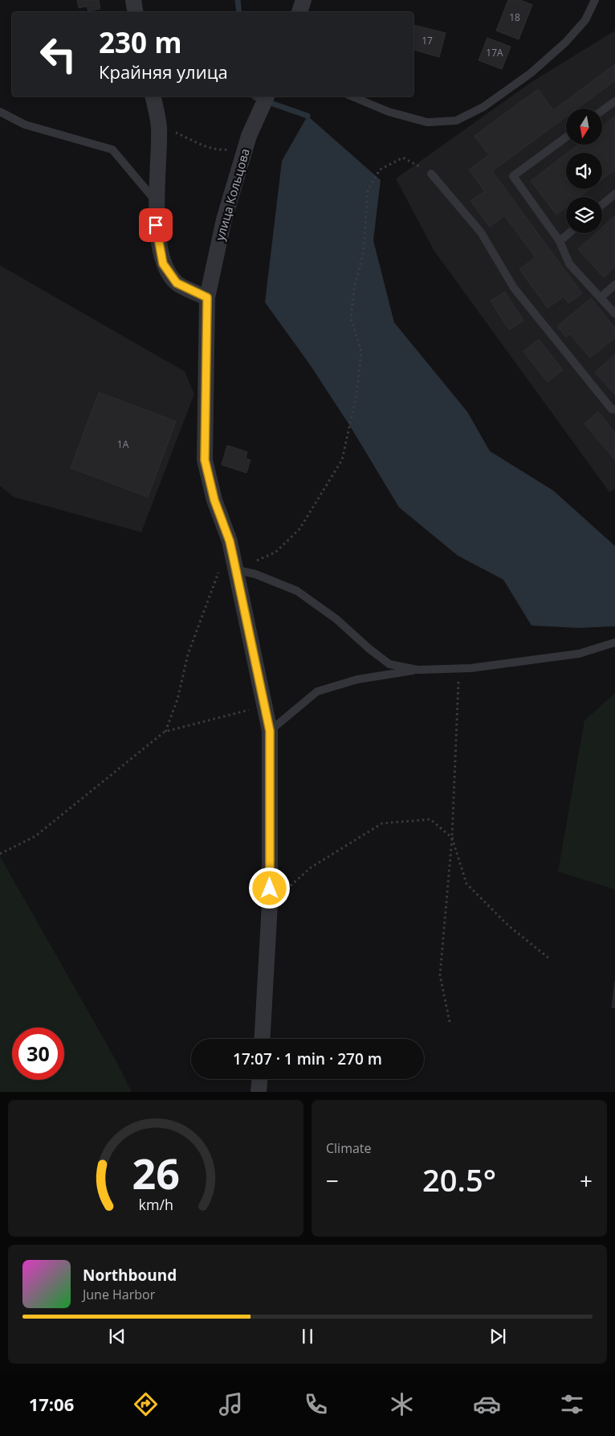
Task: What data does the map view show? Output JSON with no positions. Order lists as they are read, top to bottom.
{
  "streets": {
    "street": ["улица Кольцова"]
  },
  "house_numbers": [
    "18",
    "17",
    "17А",
    "1А"
  ],
  "north": "bottom",
  "page": {
    "turn": ["230 m", "Крайняя улица"],
    "limit": "30",
    "trip": "17:07 · 1 min · 270 m",
    "tile": "Climate",
    "heat": ["−", "20.5°", "+"],
    "song": ["Northbound", "June Harbor"],
    "tabs": "17:06",
    "gauge": ["26", "km/h"]
  }
}
